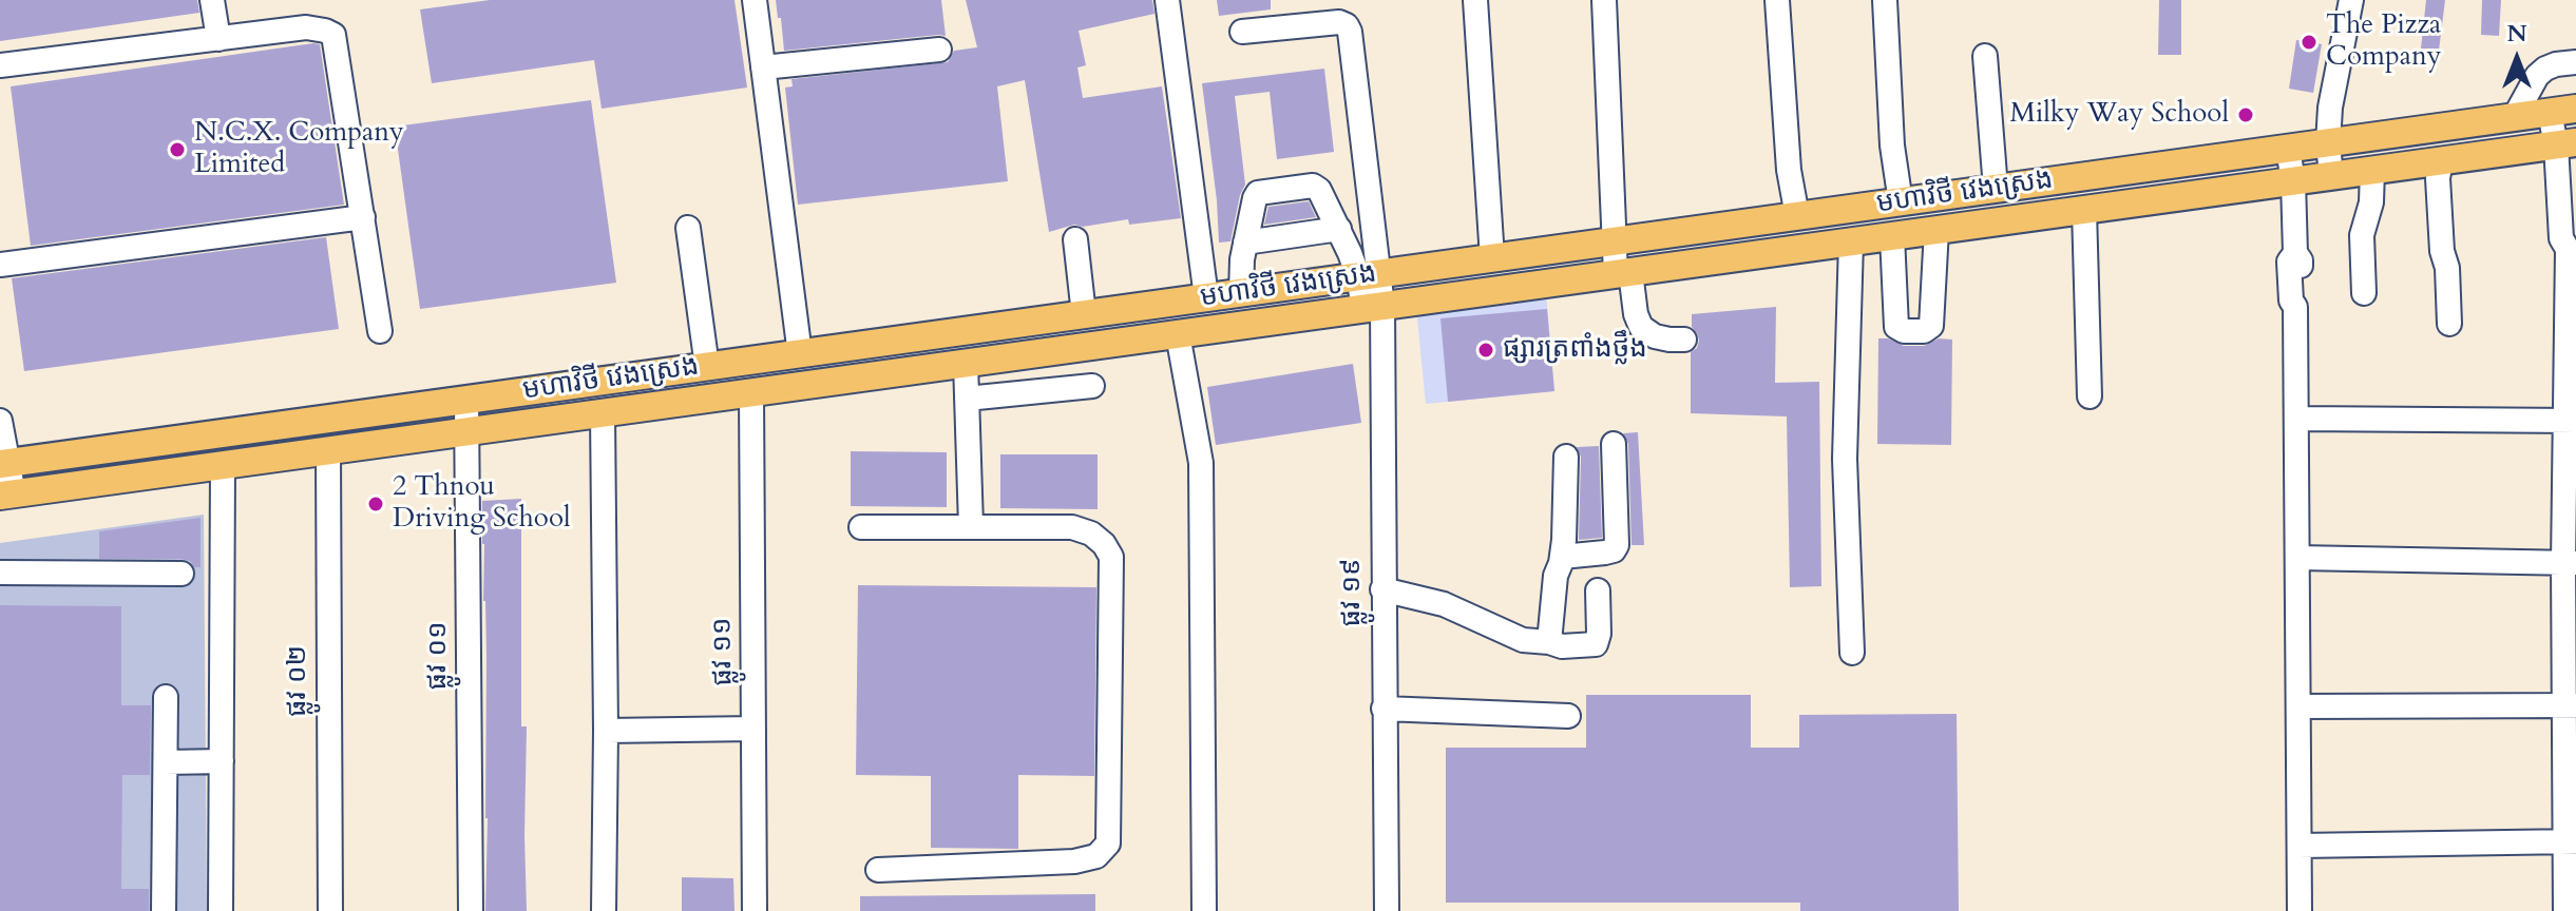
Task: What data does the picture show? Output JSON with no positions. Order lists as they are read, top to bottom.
{
  "streets": {
    "main road": ["មហាវិថី វេងស្រេង"],
    "street": [
      "ផ្លូវ ១៩",
      "ផ្លូវ ១១",
      "ផ្លូវ ០១",
      "ផ្លូវ ០២"
    ]
  },
  "crossings": [
    ["មហាវិថី វេងស្រេង", "ផ្លូវ ១៩"],
    ["មហាវិថី វេងស្រេង", "ផ្លូវ ១១"],
    ["មហាវិថី វេងស្រេង", "ផ្លូវ ០១"],
    ["មហាវិថី វេងស្រេង", "ផ្លូវ ០២"]
  ],
  "places": [
    "The Pizza Company",
    "Milky Way School",
    "N.C.X. Company Limited",
    "ផ្សារត្រពាំងថ្លឹង",
    "2 Thnou Driving School"
  ],
  "north": "top"
}
